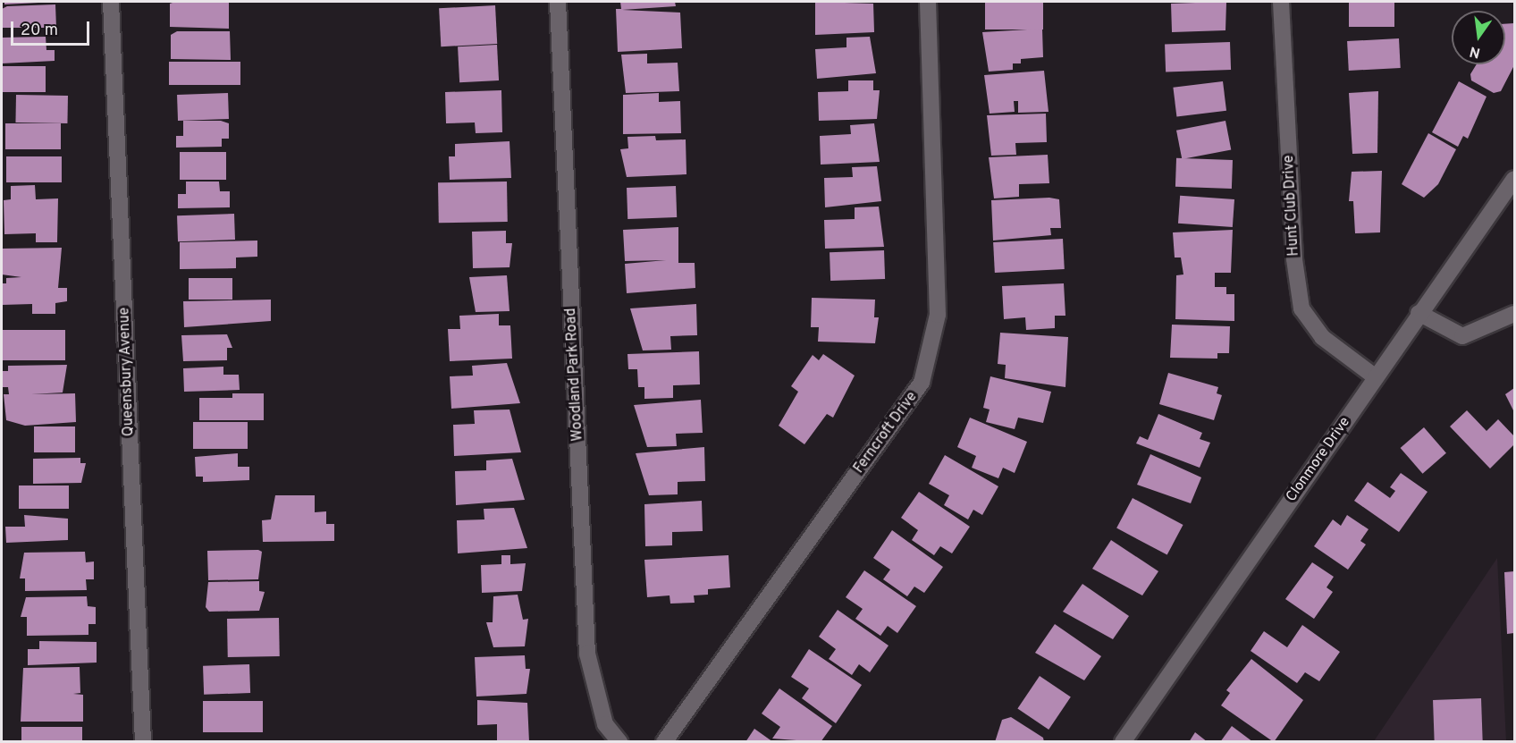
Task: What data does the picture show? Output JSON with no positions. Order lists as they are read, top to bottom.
{
  "streets": {
    "street": [
      "Hunt Club Drive",
      "Queensbury Avenue",
      "Woodland Park Road",
      "Ferncroft Drive",
      "Clonmore Drive"
    ]
  },
  "crossings": [
    ["Hunt Club Drive", "Clonmore Drive"]
  ],
  "scale_bar": "20 m",
  "north": "bottom"
}
